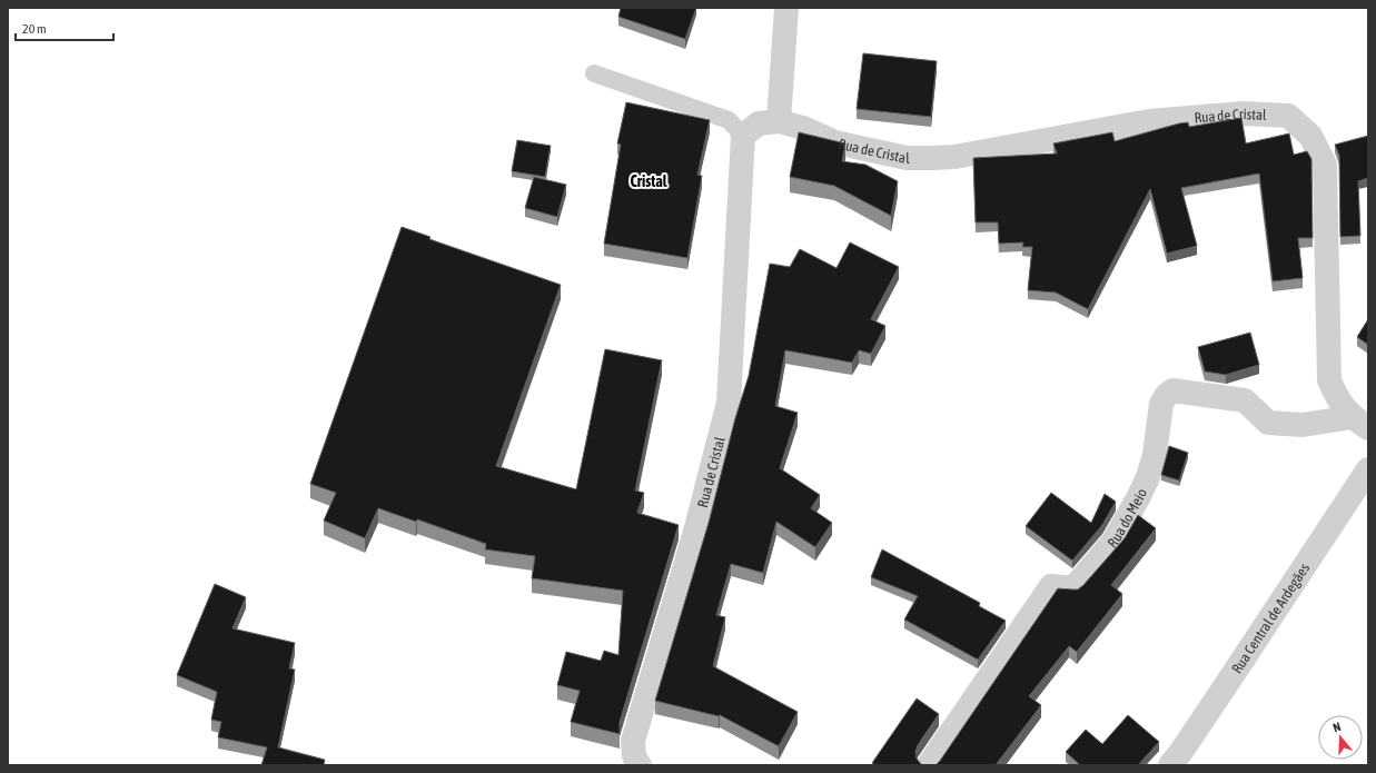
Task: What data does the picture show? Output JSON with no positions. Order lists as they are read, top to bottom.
{
  "streets": {
    "street": ["Rua de Cristal", "Rua do Meio", "Rua Central de Ardegães"]
  },
  "crossings": [
    ["Rua de Cristal", "Rua do Meio"]
  ],
  "districts": ["Cristal"],
  "scale_bar": "20 m",
  "north": "top"
}
